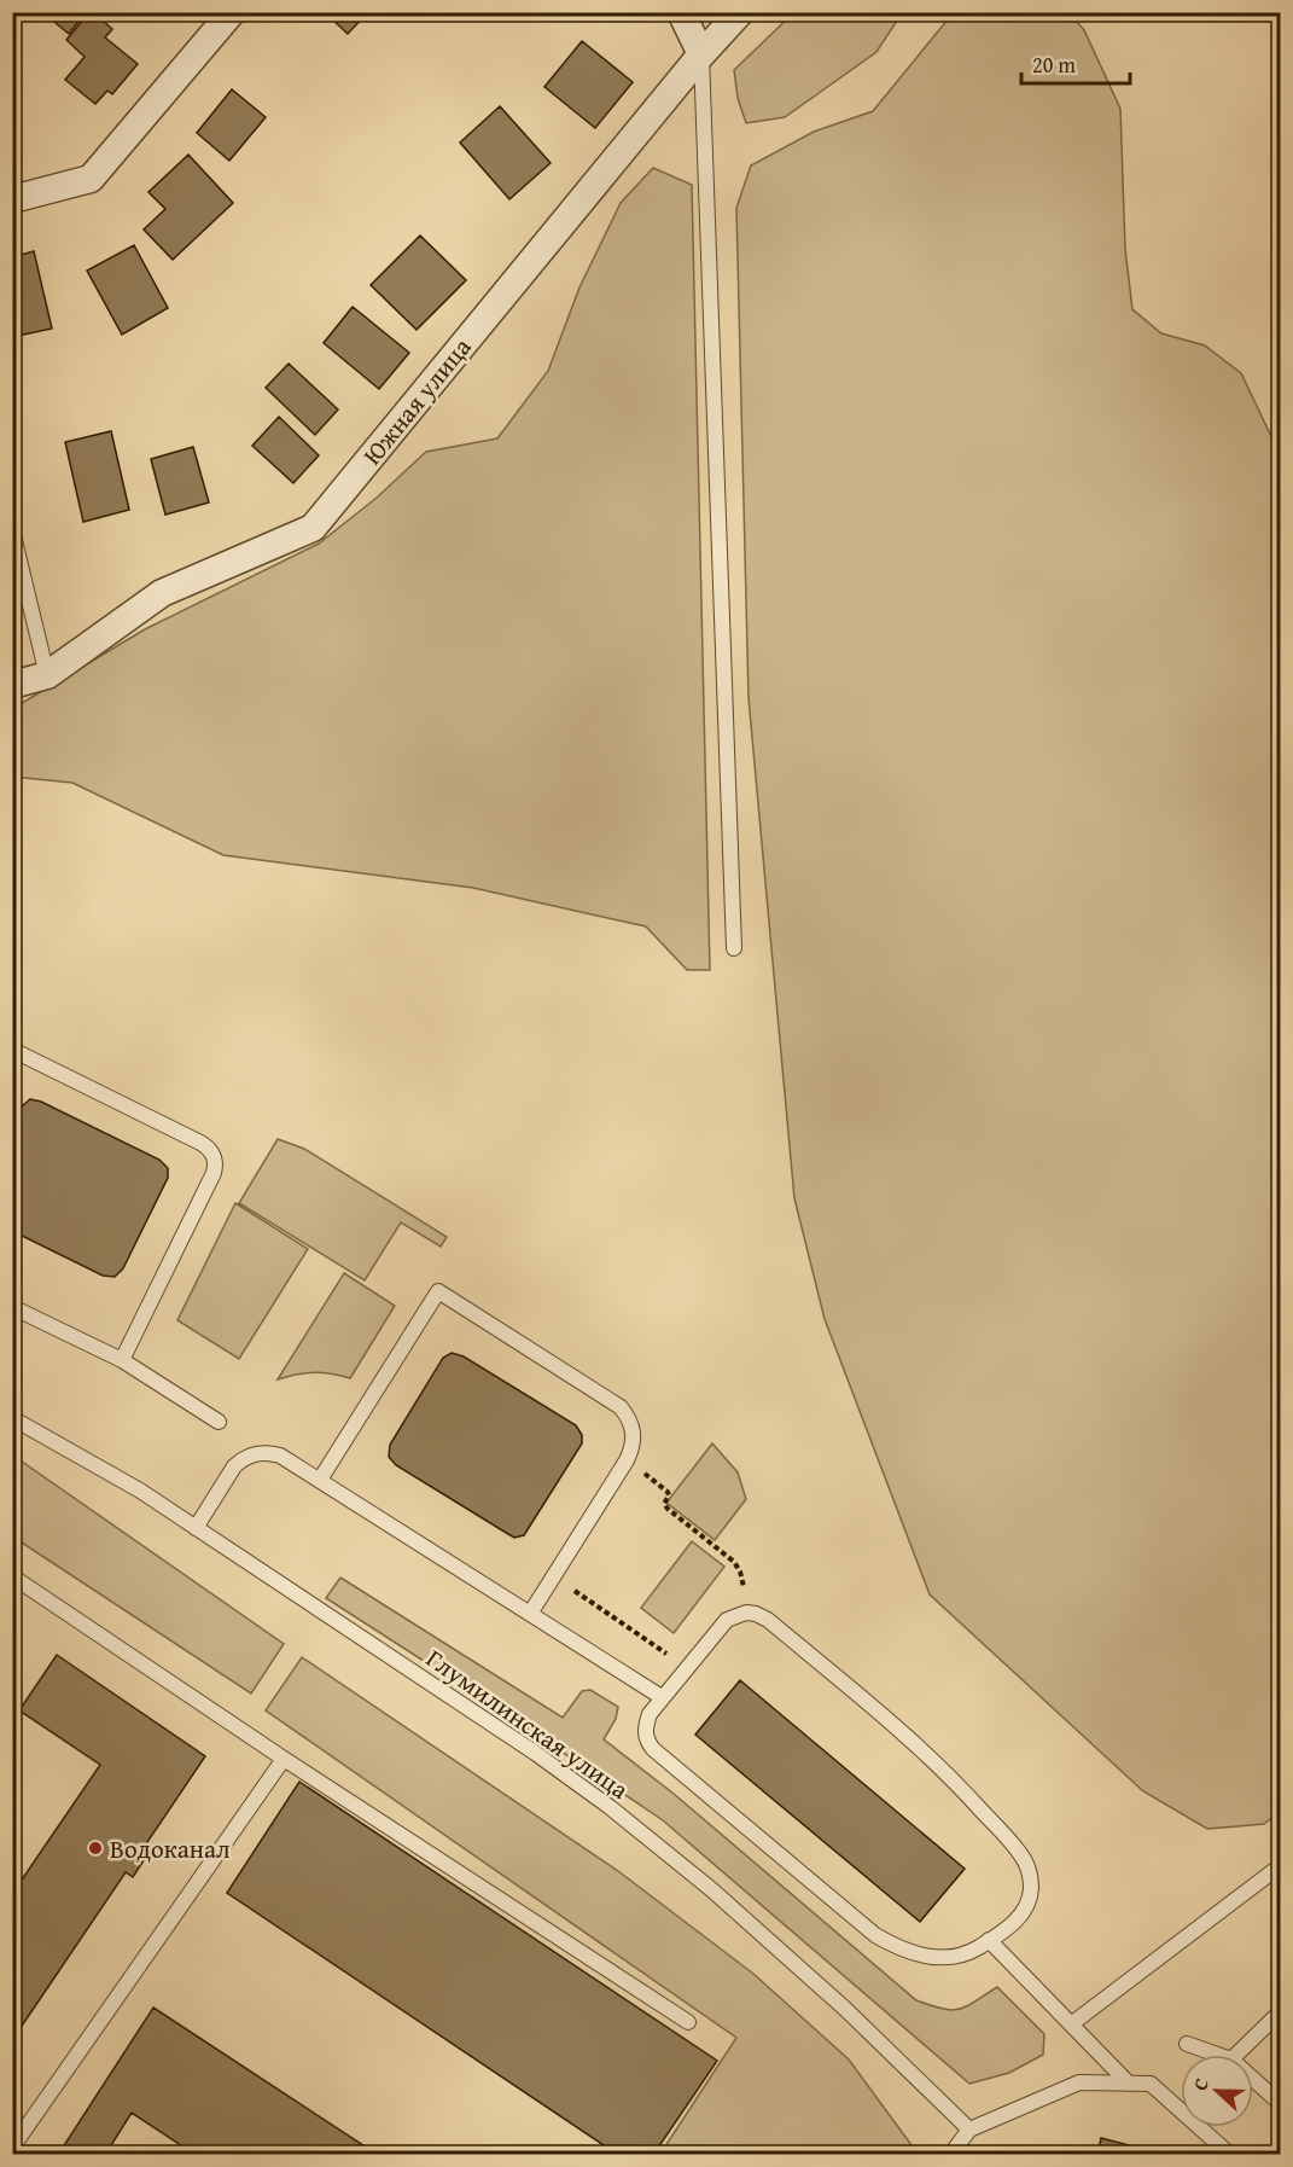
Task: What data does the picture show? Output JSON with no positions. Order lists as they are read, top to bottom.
{
  "streets": {
    "street": ["Южная улица"],
    "lane": ["Глумилинская улица"]
  },
  "places": ["Водоканал"],
  "scale_bar": "20 m",
  "north": "left"
}
